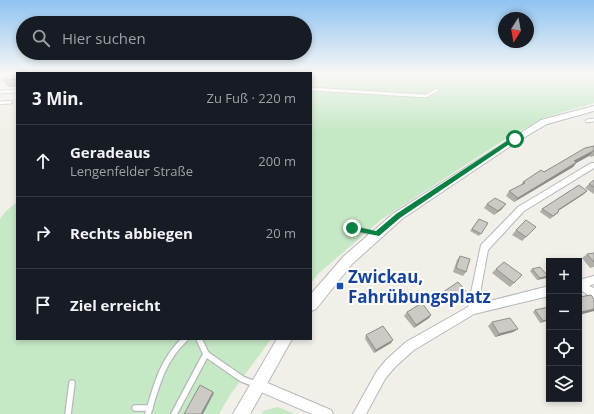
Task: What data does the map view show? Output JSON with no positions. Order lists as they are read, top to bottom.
{
  "places": {
    "transit": ["Zwickau, Fahrübungsplatz"]
  },
  "north": "bottom",
  "page": {
    "search": "Hier suchen",
    "heading": ["3 Min.", "Zu Fuß · 220 m"],
    "list": [
      ["Geradeaus", "Lengenfelder Straße", "200 m"],
      ["Rechts abbiegen", "20 m"],
      "Ziel erreicht"
    ],
    "map_buttons": ["+", "−"]
  }
}
